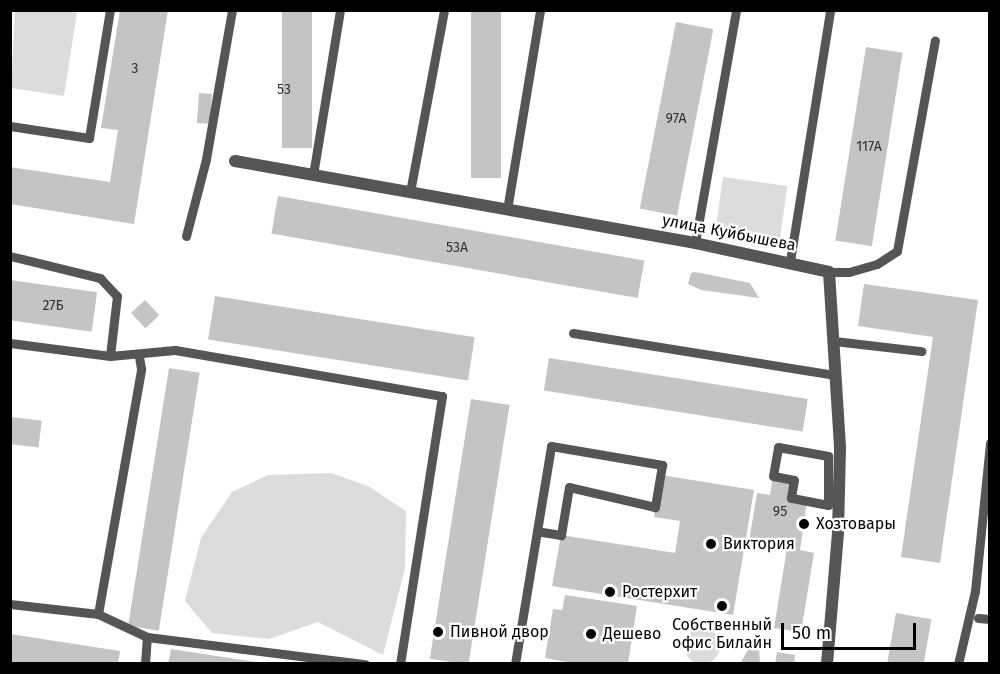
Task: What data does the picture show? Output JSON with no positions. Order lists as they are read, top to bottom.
{
  "streets": {
    "street": ["улица Куйбышева"]
  },
  "places": [
    "Хозтовары",
    "Виктория",
    "Ростерхит",
    "Собственный офис Билайн",
    "Пивной двор",
    "Дешево"
  ],
  "house_numbers": [
    "3",
    "53",
    "97А",
    "117А",
    "53А",
    "27Б",
    "95"
  ],
  "scale_bar": "50 m"
}
